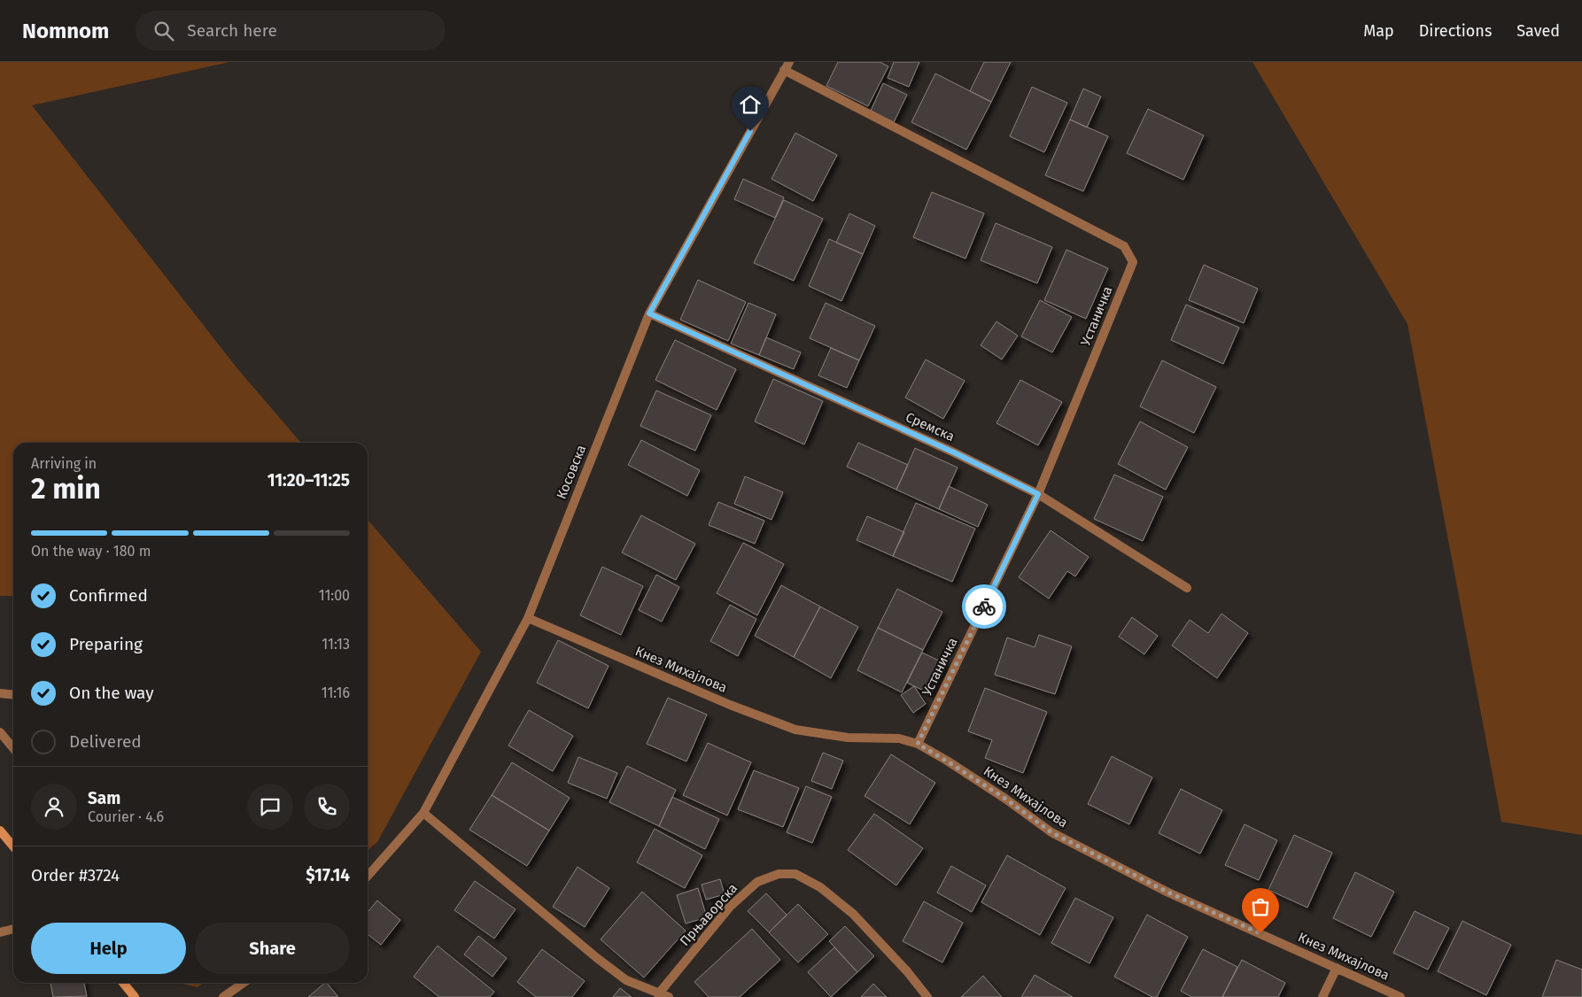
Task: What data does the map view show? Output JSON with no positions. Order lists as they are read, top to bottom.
{
  "streets": {
    "street": [
      "Устаничка",
      "Сремска",
      "Косовска",
      "Кнез Михајлова",
      "Прњаворска"
    ]
  },
  "crossings": [
    ["Устаничка", "Сремска"],
    ["Устаничка", "Косовска"],
    ["Устаничка", "Кнез Михајлова"],
    ["Сремска", "Косовска"],
    ["Косовска", "Кнез Михајлова"]
  ],
  "page": {
    "header": "Nomnom",
    "search": "Search here",
    "nav": ["Map", "Directions", "Saved"],
    "heading": ["2 min", "Arriving in", "11:20–11:25"],
    "panel": [
      "Sam",
      "Courier · 4.6",
      "Order #3724",
      "$17.14"
    ],
    "bar": "On the way · 180 m",
    "list": [
      ["Confirmed", "11:00"],
      ["Preparing", "11:13"],
      ["On the way", "11:16"],
      "Delivered"
    ],
    "buttons": ["Help", "Share"]
  }
}
